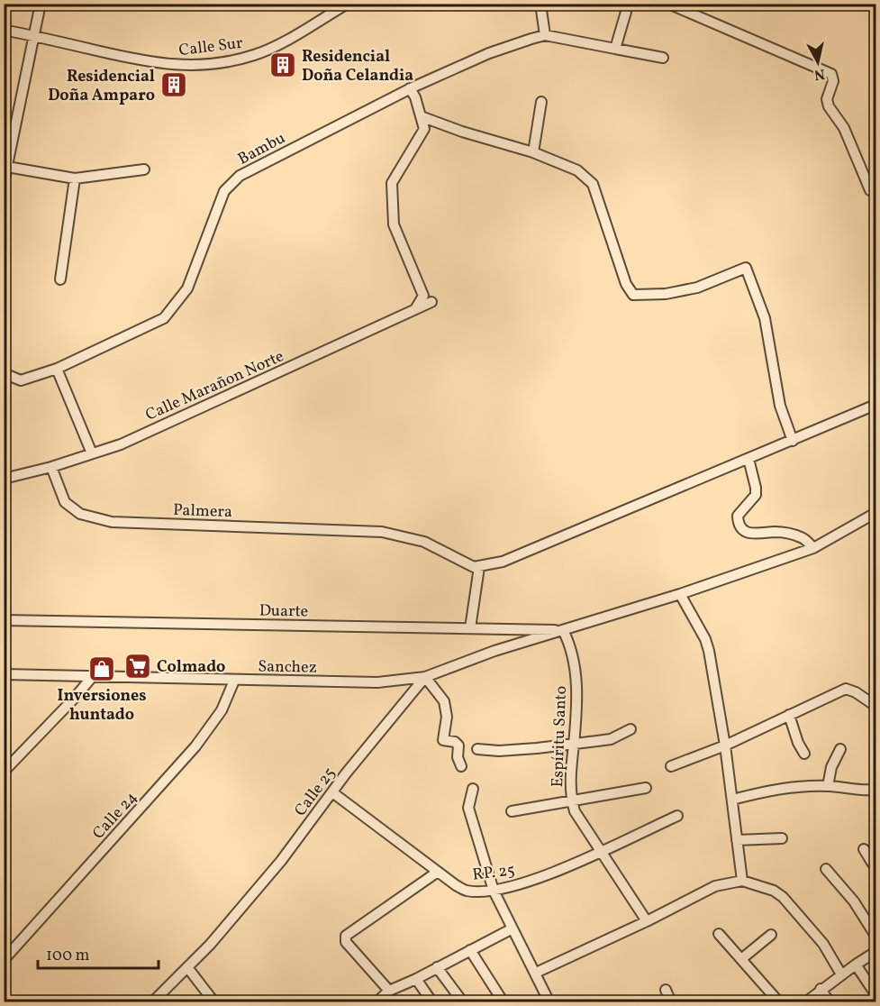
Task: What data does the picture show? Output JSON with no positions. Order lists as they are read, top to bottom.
{
  "streets": {
    "street": [
      "Calle Sur",
      "Bambu",
      "Calle Marañon Norte",
      "Palmera",
      "Duarte",
      "Sanchez",
      "Espíritu Santo",
      "Calle 25",
      "Calle 24",
      "RP. 25"
    ]
  },
  "crossings": [
    ["Calle Marañon Norte", "Palmera"],
    ["Duarte", "Sanchez"],
    ["Duarte", "Espíritu Santo"],
    ["Sanchez", "Espíritu Santo"],
    ["Sanchez", "Calle 25"],
    ["Sanchez", "Calle 24"],
    ["Espíritu Santo", "RP. 25"],
    ["Calle 25", "RP. 25"]
  ],
  "places": {
    "building": ["Residencial Doña Celandia", "Residencial Doña Amparo"],
    "supermarket": ["Colmado"],
    "shop": ["Inversiones huntado"]
  },
  "scale_bar": "100 m",
  "north": "bottom"
}
